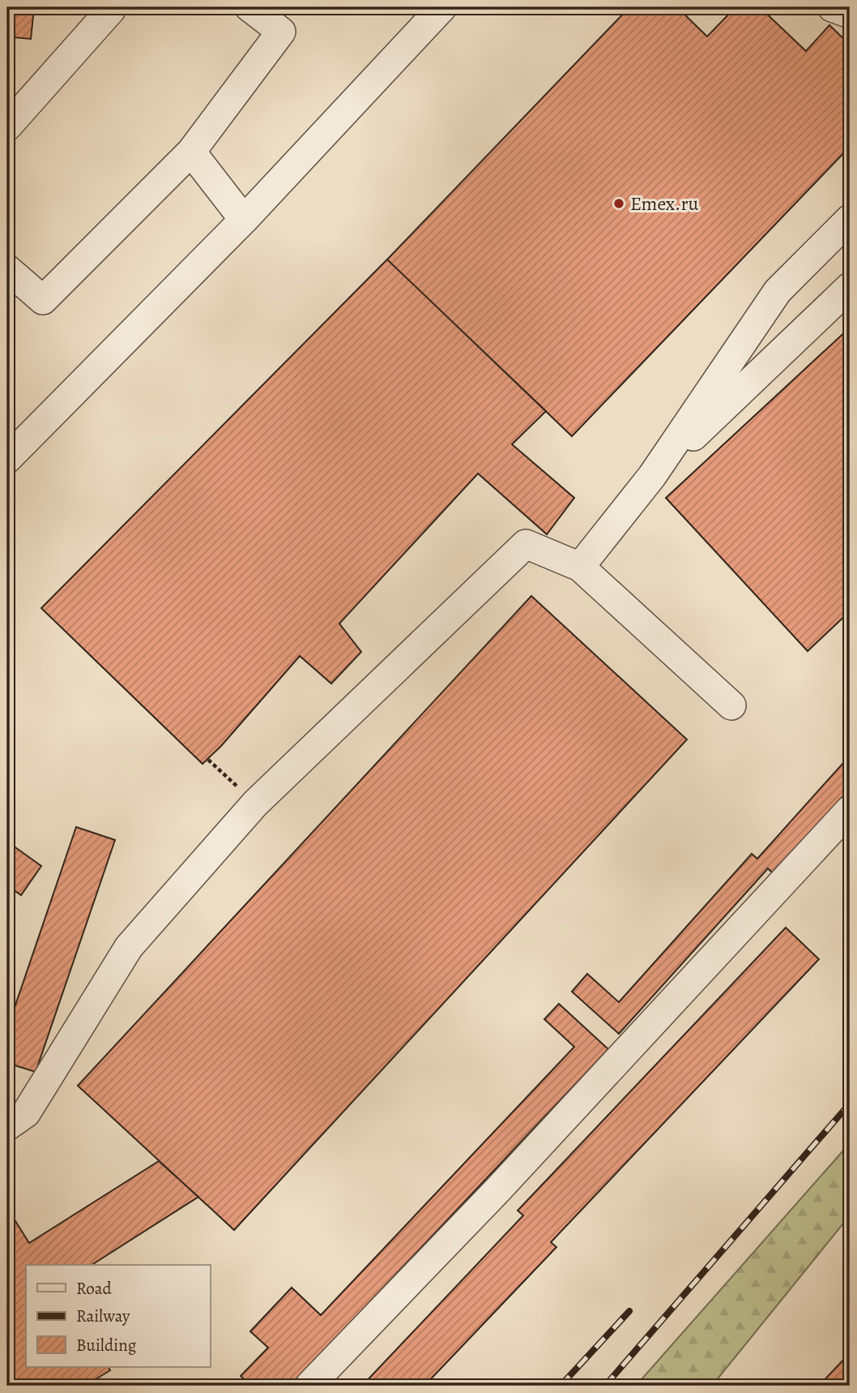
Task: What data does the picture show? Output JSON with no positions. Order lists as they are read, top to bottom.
{
  "places": ["Emex.ru"],
  "legend": ["Road", "Railway", "Building"]
}
